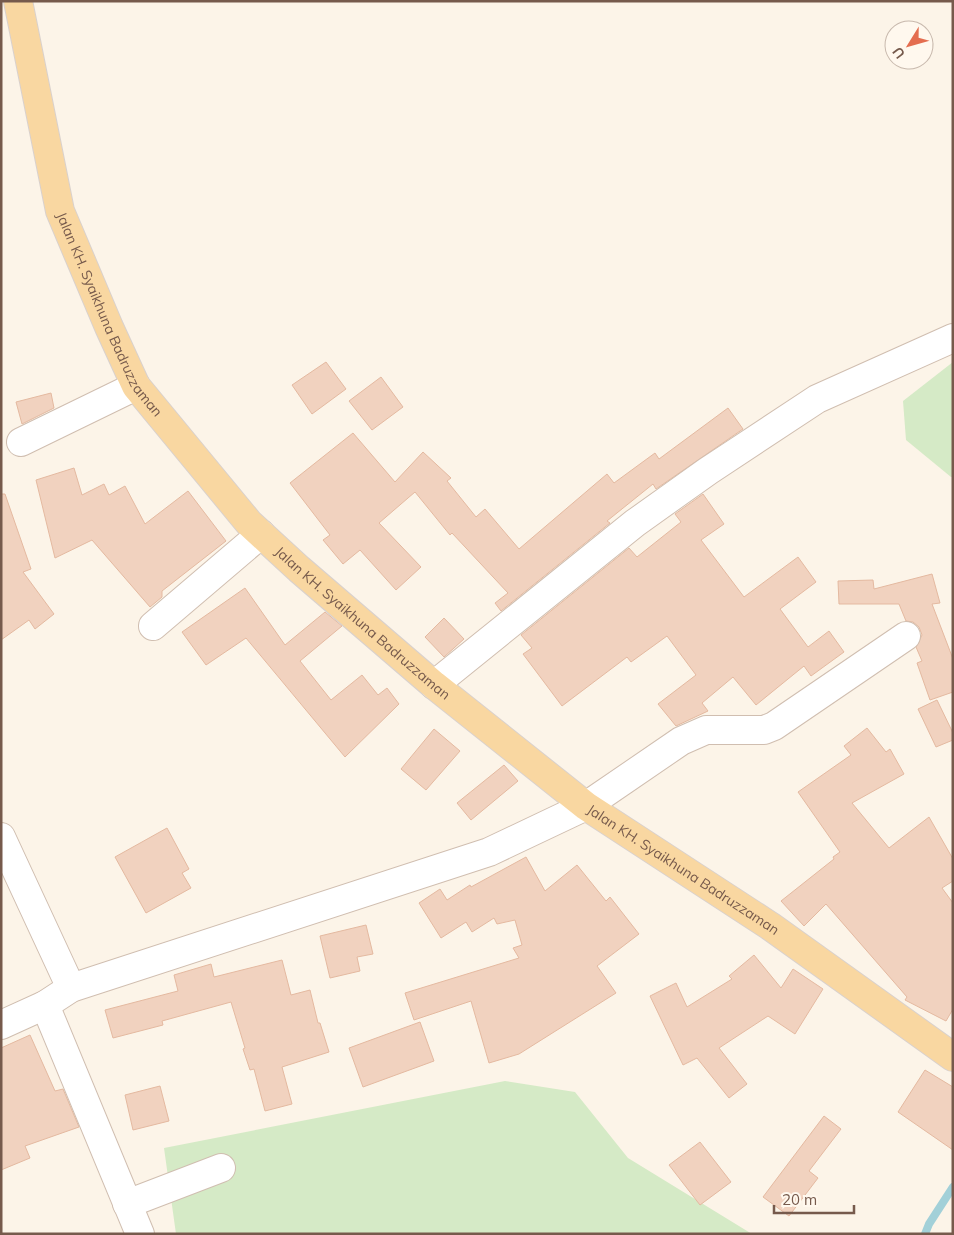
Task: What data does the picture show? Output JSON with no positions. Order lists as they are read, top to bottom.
{
  "streets": {
    "main road": ["Jalan KH. Syaikhuna Badruzzaman"]
  },
  "scale_bar": "20 m",
  "north": "bottom left"
}
